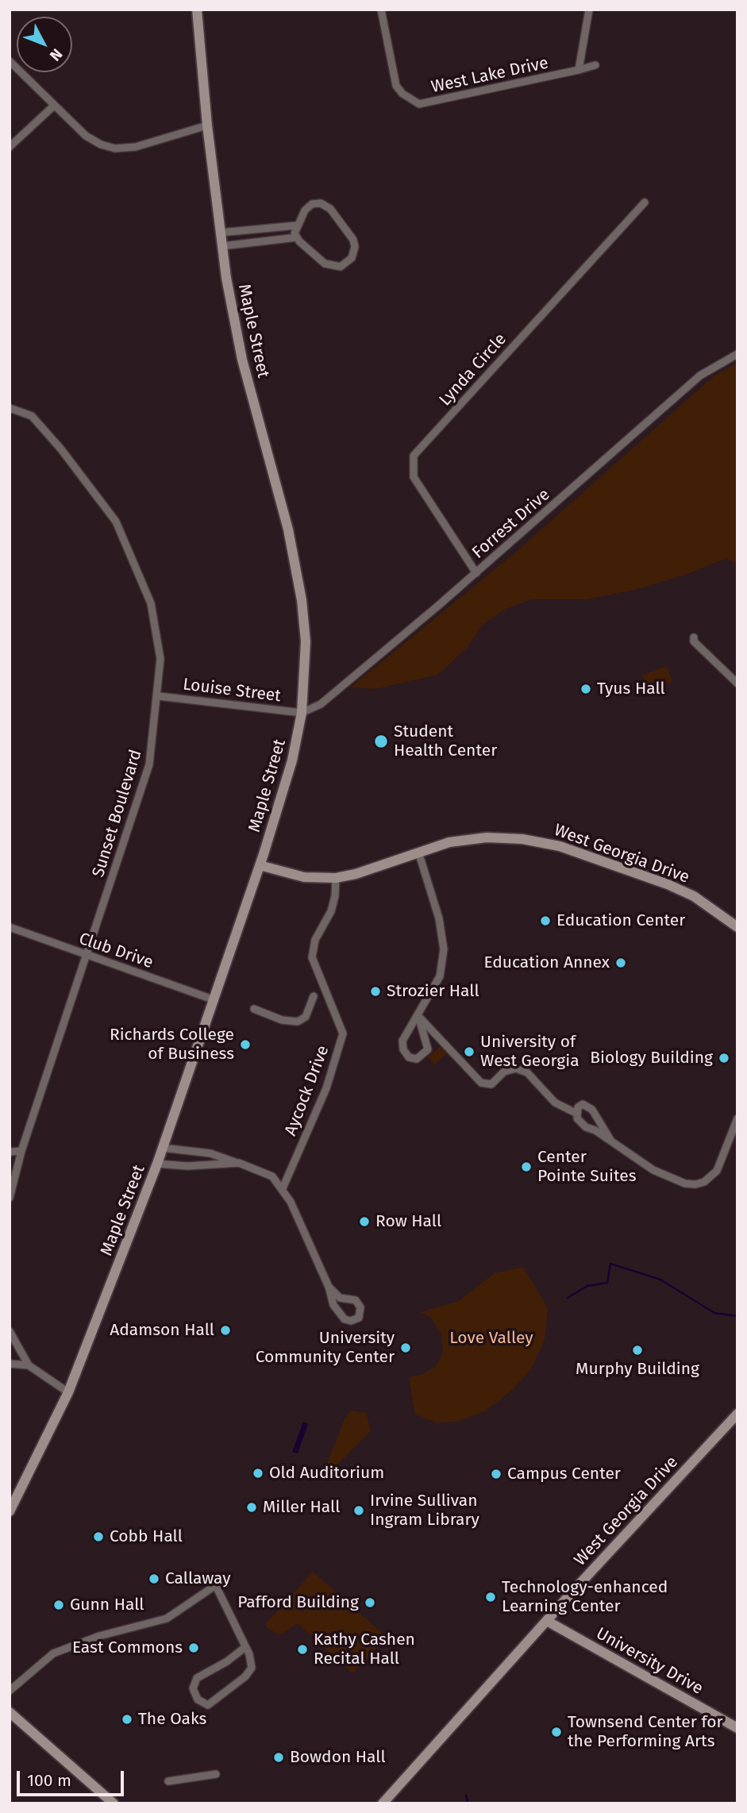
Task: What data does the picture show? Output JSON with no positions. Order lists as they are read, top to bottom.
{
  "streets": {
    "main road": ["Maple Street", "West Georgia Drive", "University Drive"],
    "street": [
      "West Lake Drive",
      "Lynda Circle",
      "Forrest Drive",
      "Louise Street",
      "Sunset Boulevard",
      "Club Drive",
      "Aycock Drive"
    ]
  },
  "crossings": [
    ["Maple Street", "Forrest Drive"],
    ["Maple Street", "Louise Street"],
    ["Maple Street", "West Georgia Drive"],
    ["Maple Street", "Club Drive"],
    ["Lynda Circle", "Forrest Drive"],
    ["Forrest Drive", "Louise Street"],
    ["Louise Street", "Sunset Boulevard"],
    ["Sunset Boulevard", "Club Drive"],
    ["West Georgia Drive", "Aycock Drive"],
    ["West Georgia Drive", "University Drive"]
  ],
  "parks": ["Love Valley"],
  "places": [
    "Tyus Hall",
    "Student Health Center",
    "Education Center",
    "Education Annex",
    "Strozier Hall",
    "Richards College of Business",
    "University of West Georgia",
    "Biology Building",
    "Center Pointe Suites",
    "Row Hall",
    "Adamson Hall",
    "University Community Center",
    "Murphy Building",
    "Old Auditorium",
    "Campus Center",
    "Miller Hall",
    "Irvine Sullivan Ingram Library",
    "Cobb Hall",
    "Callaway",
    "Technology-enhanced Learning Center",
    "Pafford Building",
    "Gunn Hall",
    "East Commons",
    "Kathy Cashen Recital Hall",
    "The Oaks",
    "Townsend Center for the Performing Arts",
    "Bowdon Hall"
  ],
  "scale_bar": "100 m",
  "north": "bottom right"
}
